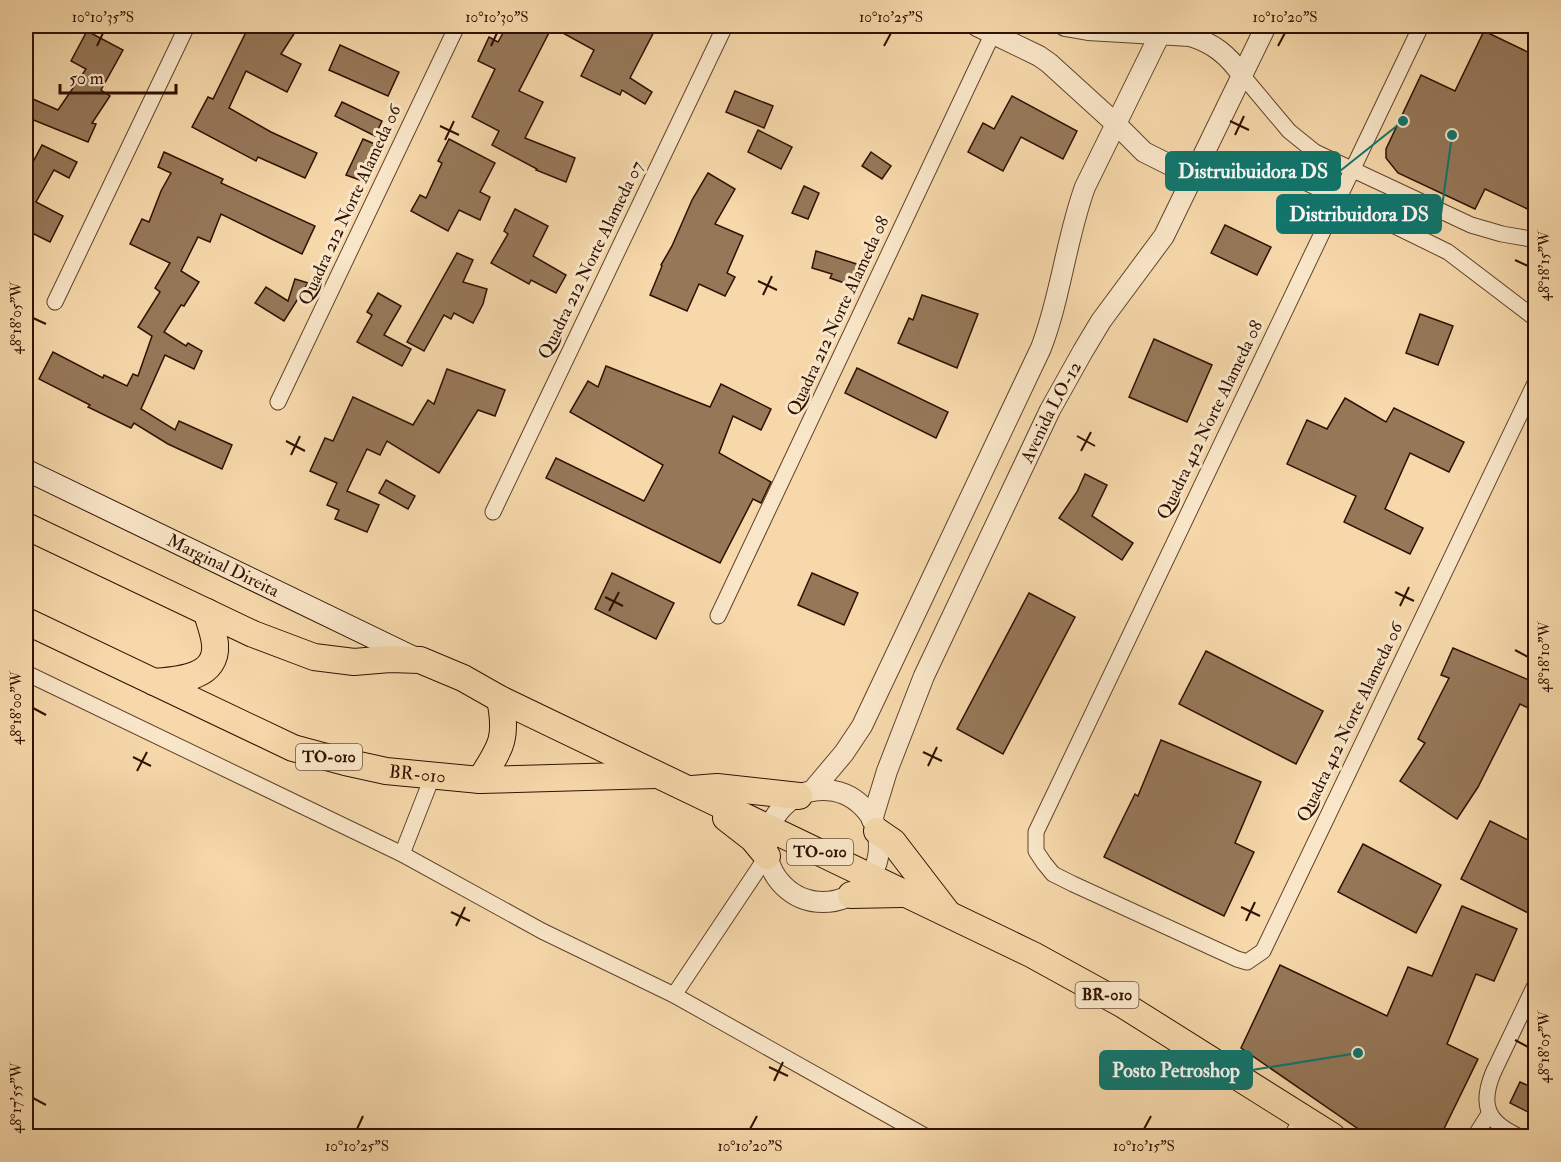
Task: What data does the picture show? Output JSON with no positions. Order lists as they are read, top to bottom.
{
  "streets": {
    "highway": ["TO-010", "BR-010"],
    "main road": ["Marginal Direita"],
    "street": [
      "Quadra 212 Norte Alameda 06",
      "Quadra 212 Norte Alameda 07",
      "Quadra 212 Norte Alameda 08",
      "Avenida LO-12",
      "Quadra 412 Norte Alameda 08",
      "Quadra 412 Norte Alameda 06"
    ]
  },
  "crossings": [
    ["Avenida LO-12", "TO-010"],
    ["Avenida LO-12", "BR-010"],
    ["Quadra 412 Norte Alameda 08", "Quadra 412 Norte Alameda 06"],
    ["Marginal Direita", "TO-010"],
    ["TO-010", "BR-010"]
  ],
  "places": ["Distruibuidora DS", "Distribuidora DS", "Posto Petroshop"],
  "scale_bar": "50 m",
  "coordinates": [
    "10°10'35\"S",
    "10°10'30\"S",
    "10°10'25\"S",
    "10°10'20\"S",
    "48°18'15\"W",
    "48°18'05\"W",
    "48°18'10\"W",
    "48°18'00\"W",
    "48°17'55\"W",
    "10°10'15\"S"
  ]
}
